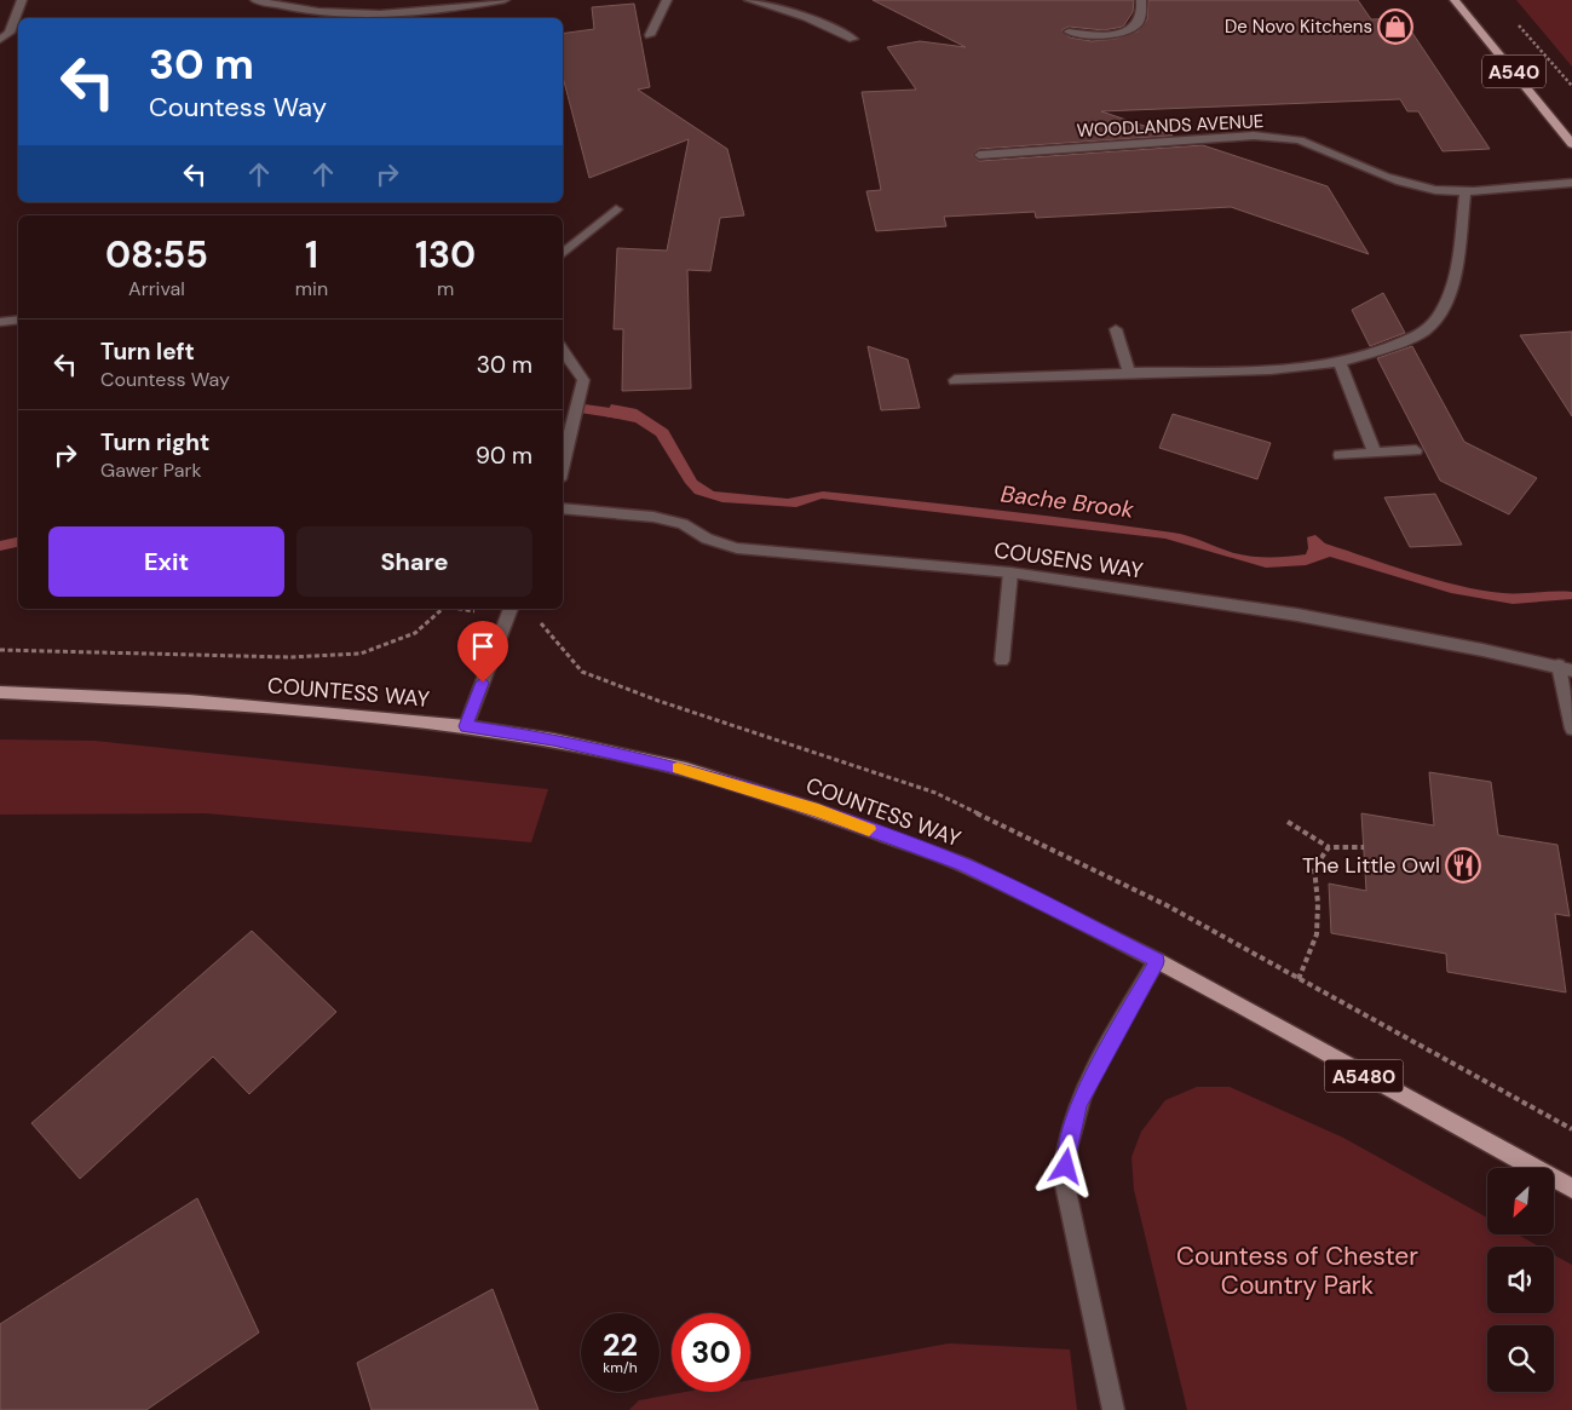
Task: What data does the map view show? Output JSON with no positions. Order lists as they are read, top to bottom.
{
  "streets": {
    "main road": ["A540", "COUNTESS WAY", "A5480"],
    "street": ["WOODLANDS AVENUE", "COUSENS WAY"]
  },
  "water": ["Bache Brook"],
  "parks": ["Countess of Chester Country Park"],
  "places": {
    "shop": ["De Novo Kitchens"],
    "restaurant": ["The Little Owl"]
  },
  "north": "bottom left",
  "page": {
    "turn": ["30 m", "Countess Way"],
    "eta": [
      "08:55",
      "Arrival",
      "1",
      "min",
      "130",
      "m"
    ],
    "list": [
      {
        "name": "Turn left",
        "note": "Countess Way",
        "value": "30 m"
      },
      {
        "name": "Turn right",
        "note": "Gawer Park",
        "value": "90 m"
      }
    ],
    "buttons": ["Exit", "Share"],
    "speed": "22 km/h",
    "limit": "30"
  }
}
